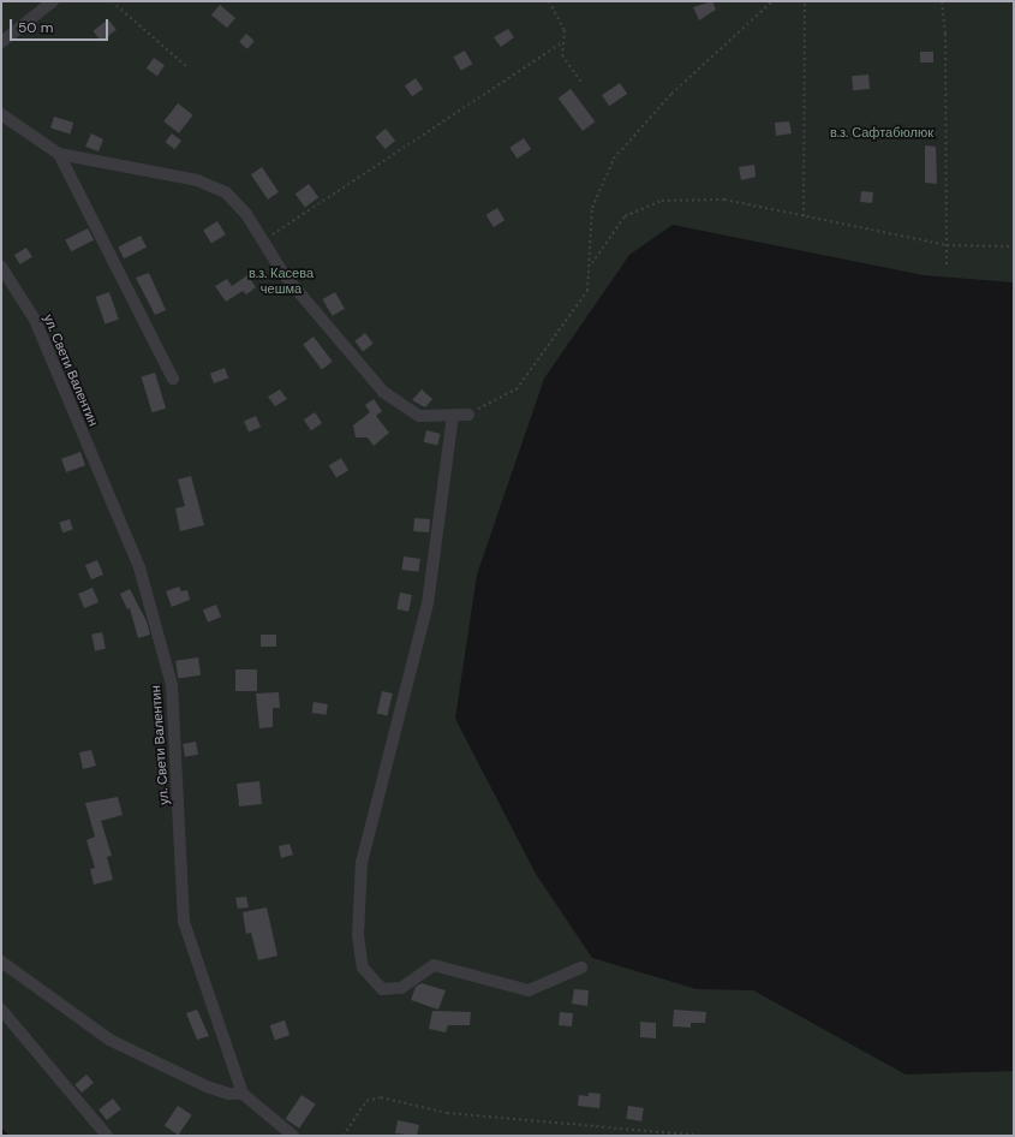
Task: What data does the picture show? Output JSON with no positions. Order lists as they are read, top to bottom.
{
  "streets": {
    "street": ["ул. Свети Валентин"]
  },
  "parks": ["в.з. Сафтабюлюк", "в.з. Касева чешма"],
  "scale_bar": "50 m"
}
